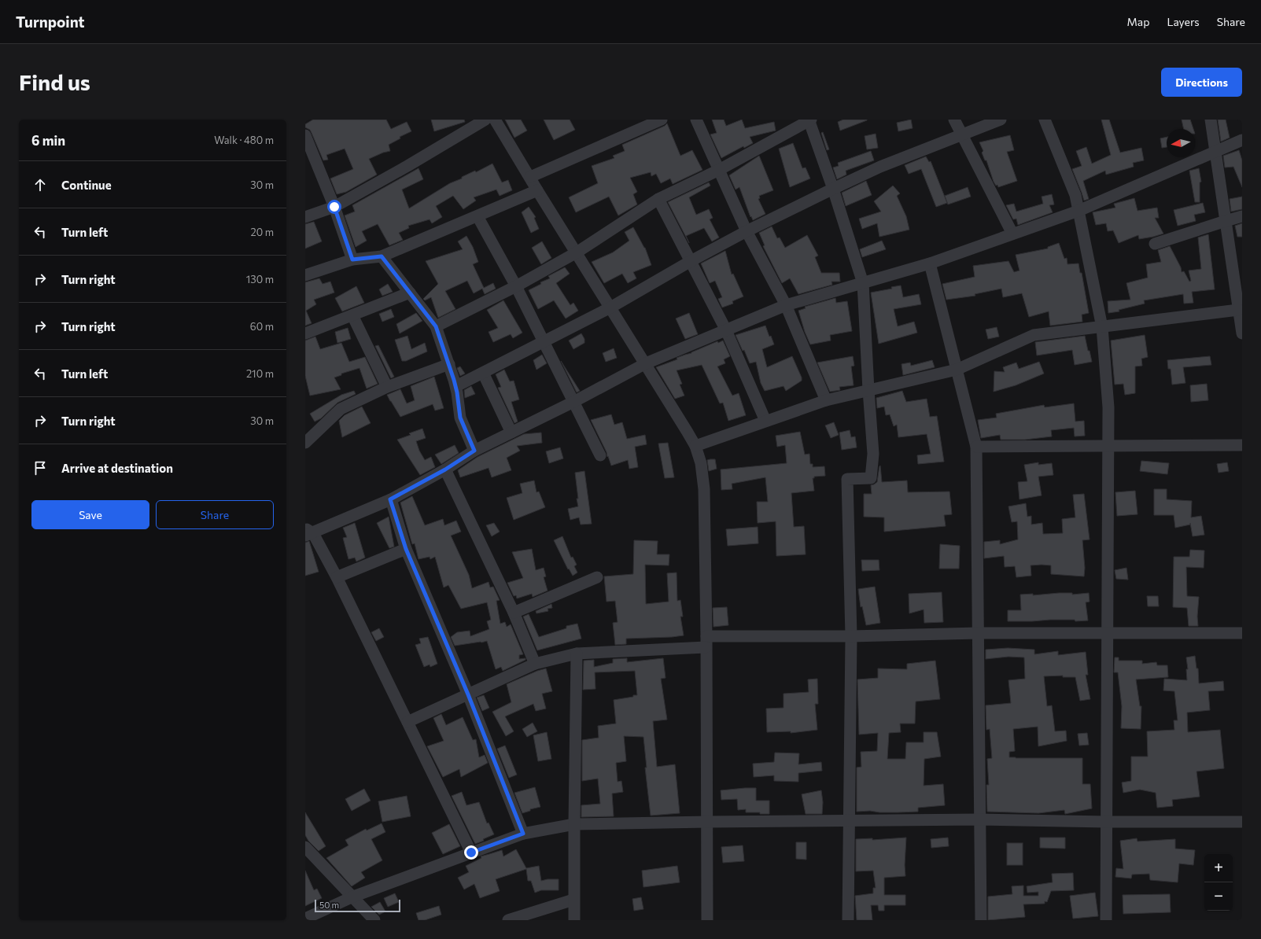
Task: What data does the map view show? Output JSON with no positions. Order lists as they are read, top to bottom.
{
  "scale_bar": "50 m",
  "north": "left",
  "page": {
    "header": "Turnpoint",
    "nav": ["Map", "Layers", "Share"],
    "buttons": [
      "Directions",
      ["Save", "Share"]
    ],
    "title": "Find us",
    "heading": ["6 min", "Walk · 480 m"],
    "list": [
      ["Continue", "30 m"],
      ["Turn left", "20 m"],
      ["Turn right", "130 m"],
      ["Turn right", "60 m"],
      ["Turn left", "210 m"],
      ["Turn right", "30 m"],
      "Arrive at destination"
    ],
    "map_buttons": ["+", "−"],
    "scale": "50 m"
  }
}
